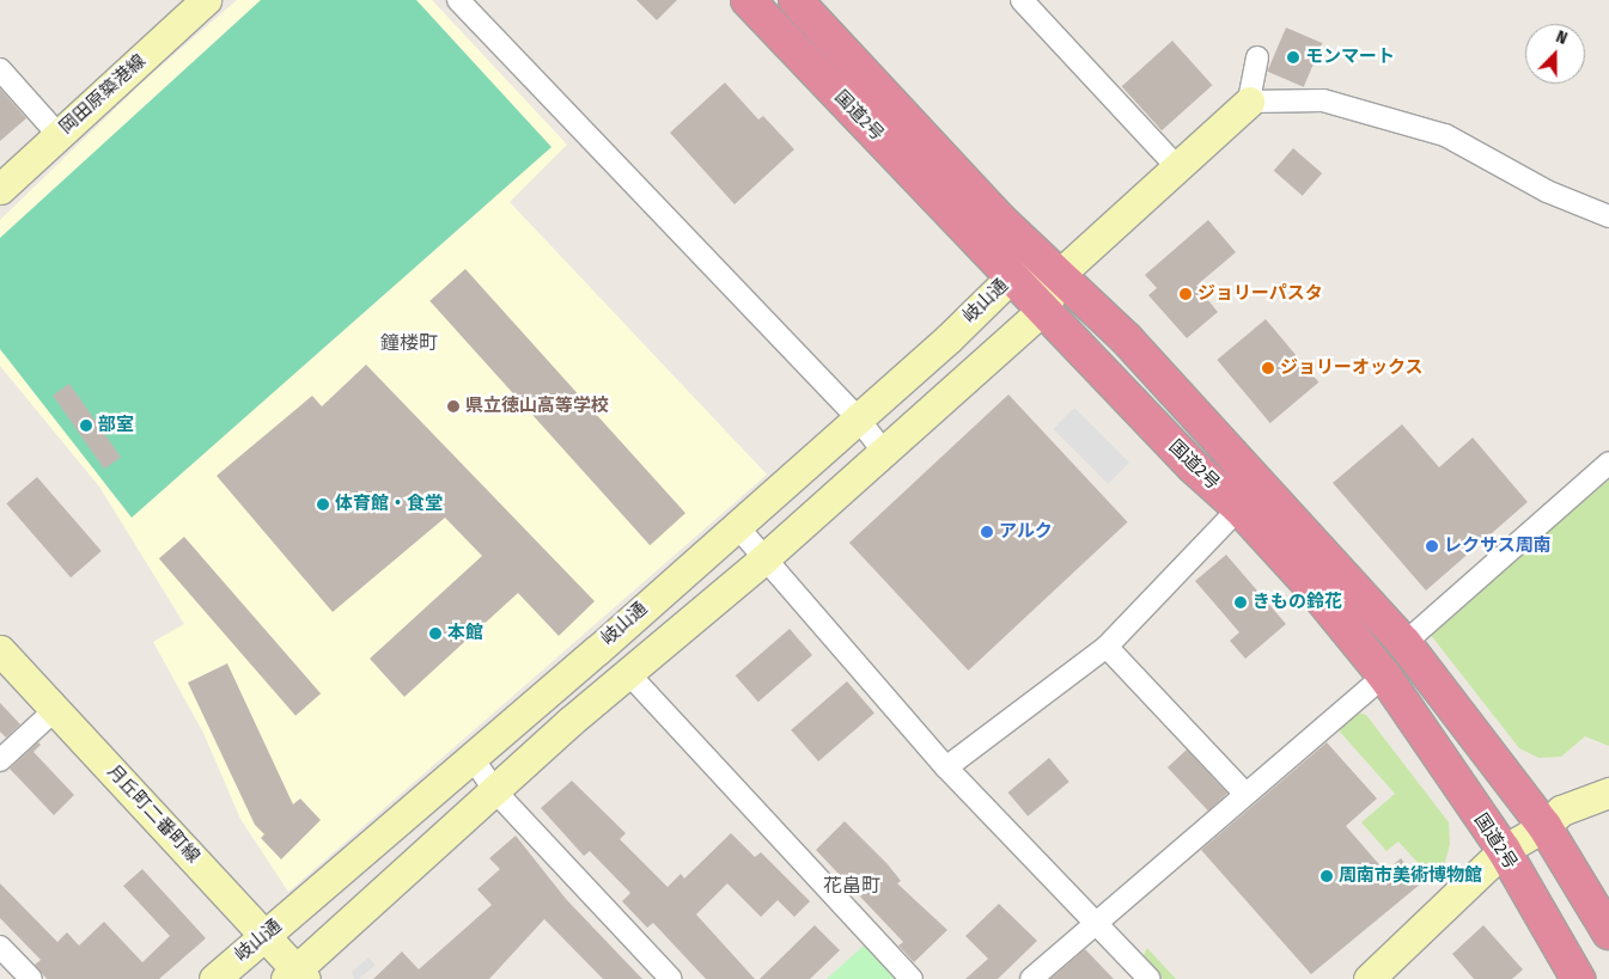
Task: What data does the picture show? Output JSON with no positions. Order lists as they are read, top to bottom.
{
  "streets": {
    "highway": ["国道2号"],
    "street": ["岡田原築港線", "岐山通", "月丘町二番町線"]
  },
  "crossings": [
    ["国道2号", "岐山通"],
    ["岐山通", "月丘町二番町線"]
  ],
  "districts": ["鐘楼町", "花畠町"],
  "places": [
    "モンマート",
    "ジョリーパスタ",
    "ジョリーオックス",
    "県立徳山高等学校",
    "部室",
    "体育館・食堂",
    "アルク",
    "レクサス周南",
    "きもの鈴花",
    "本館",
    "周南市美術博物館"
  ],
  "north": "top"
}
